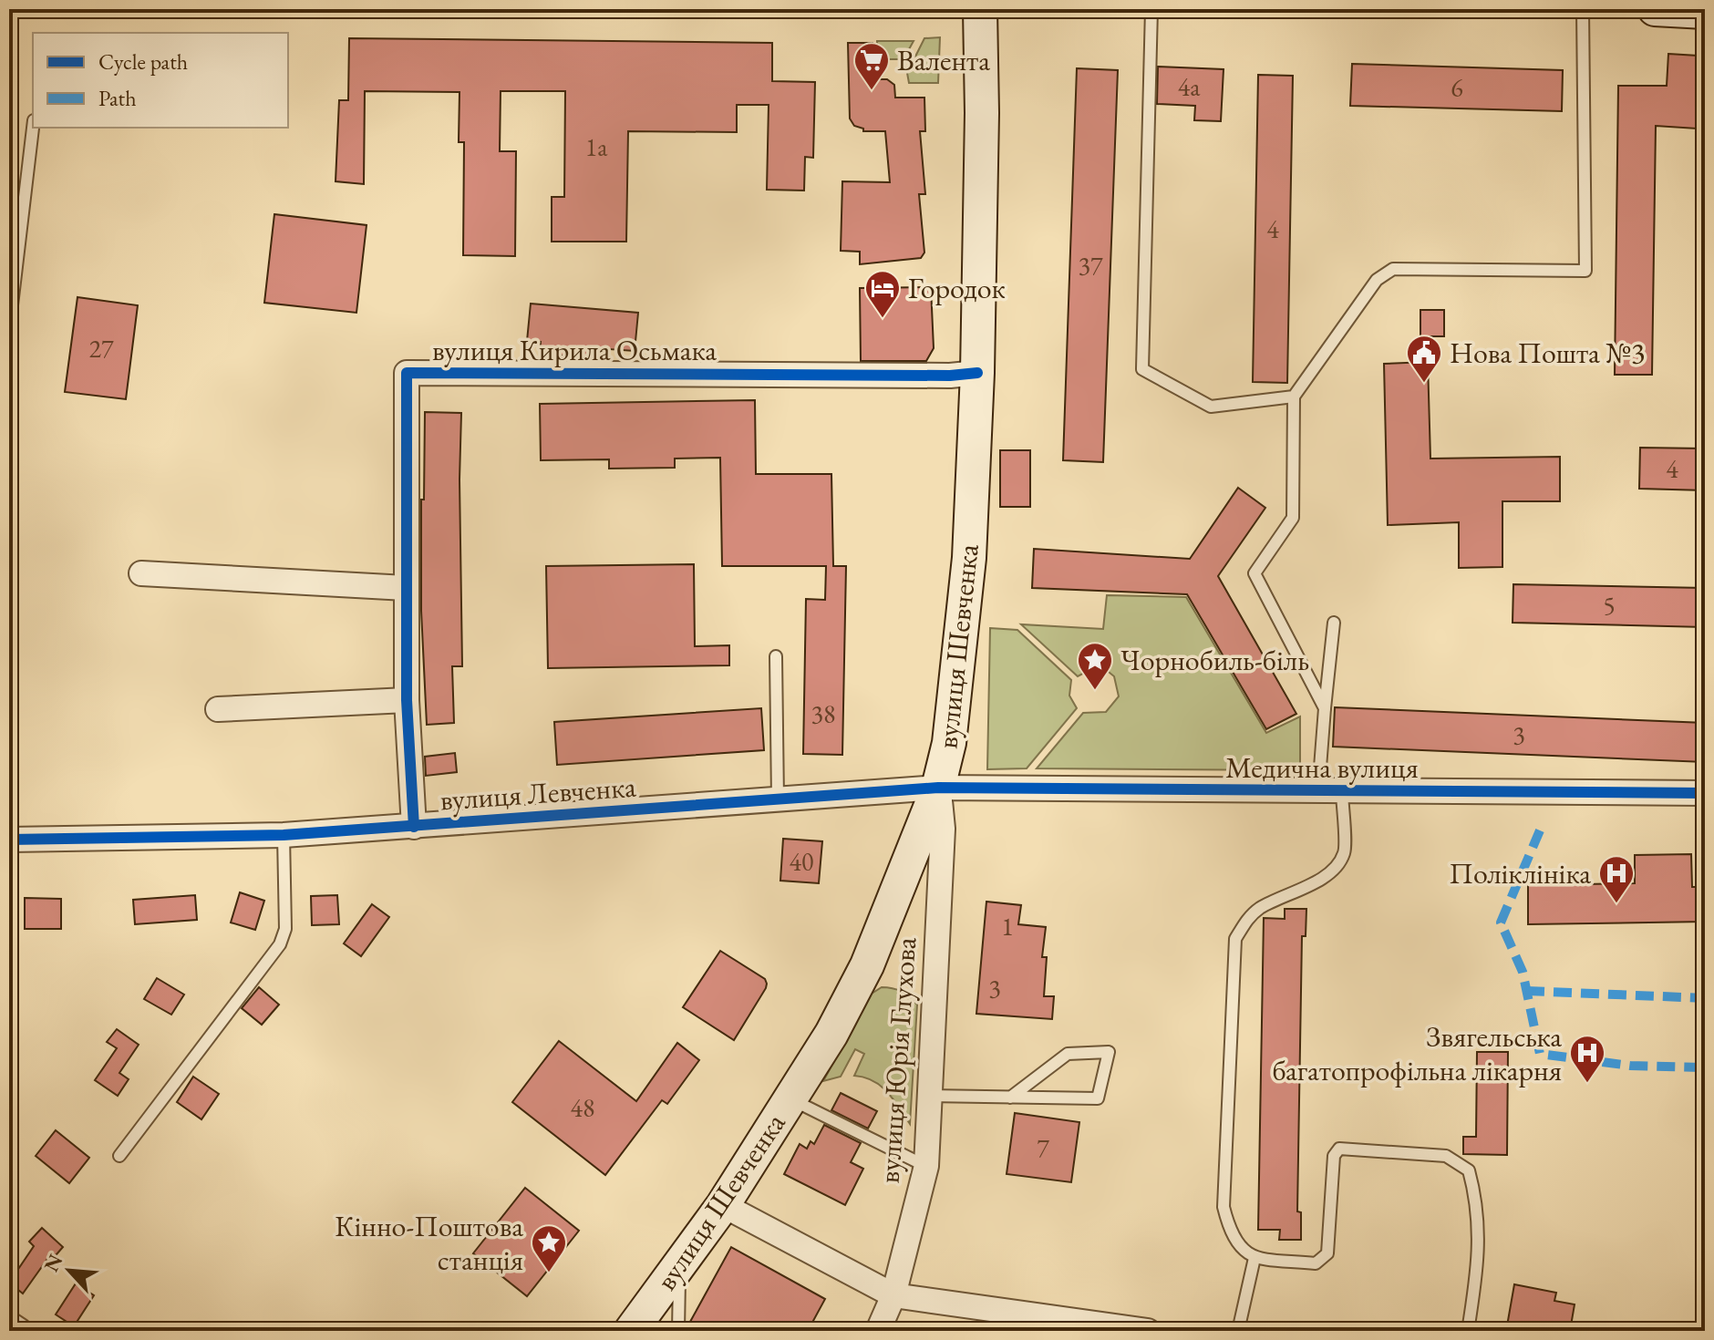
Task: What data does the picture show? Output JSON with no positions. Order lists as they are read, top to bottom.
{
  "streets": {
    "main road": ["вулиця Шевченка"],
    "street": [
      "вулиця Кирила Осьмака",
      "Медична вулиця",
      "вулиця Левченка",
      "вулиця Юрія Глухова"
    ]
  },
  "crossings": [
    ["вулиця Кирила Осьмака", "вулиця Шевченка"],
    ["вулиця Кирила Осьмака", "вулиця Левченка"],
    ["вулиця Шевченка", "Медична вулиця"],
    ["вулиця Шевченка", "вулиця Левченка"],
    ["вулиця Шевченка", "вулиця Юрія Глухова"],
    ["Медична вулиця", "вулиця Левченка"],
    ["Медична вулиця", "вулиця Юрія Глухова"],
    ["вулиця Левченка", "вулиця Юрія Глухова"]
  ],
  "places": {
    "supermarket": ["Валента"],
    "hotel": ["Городок"],
    "public building": ["Нова Пошта №3"],
    "place": ["Чорнобиль-біль", "Кінно-Поштова станція"],
    "hospital": ["Поліклініка", "Звягельська багатопрофільна лікарня"]
  },
  "house_numbers": [
    "4а",
    "6",
    "1а",
    "4",
    "37",
    "27",
    "4",
    "5",
    "38",
    "3",
    "40",
    "1",
    "3",
    "48",
    "7"
  ],
  "legend": ["Cycle path", "Path"],
  "north": "top left"
}
